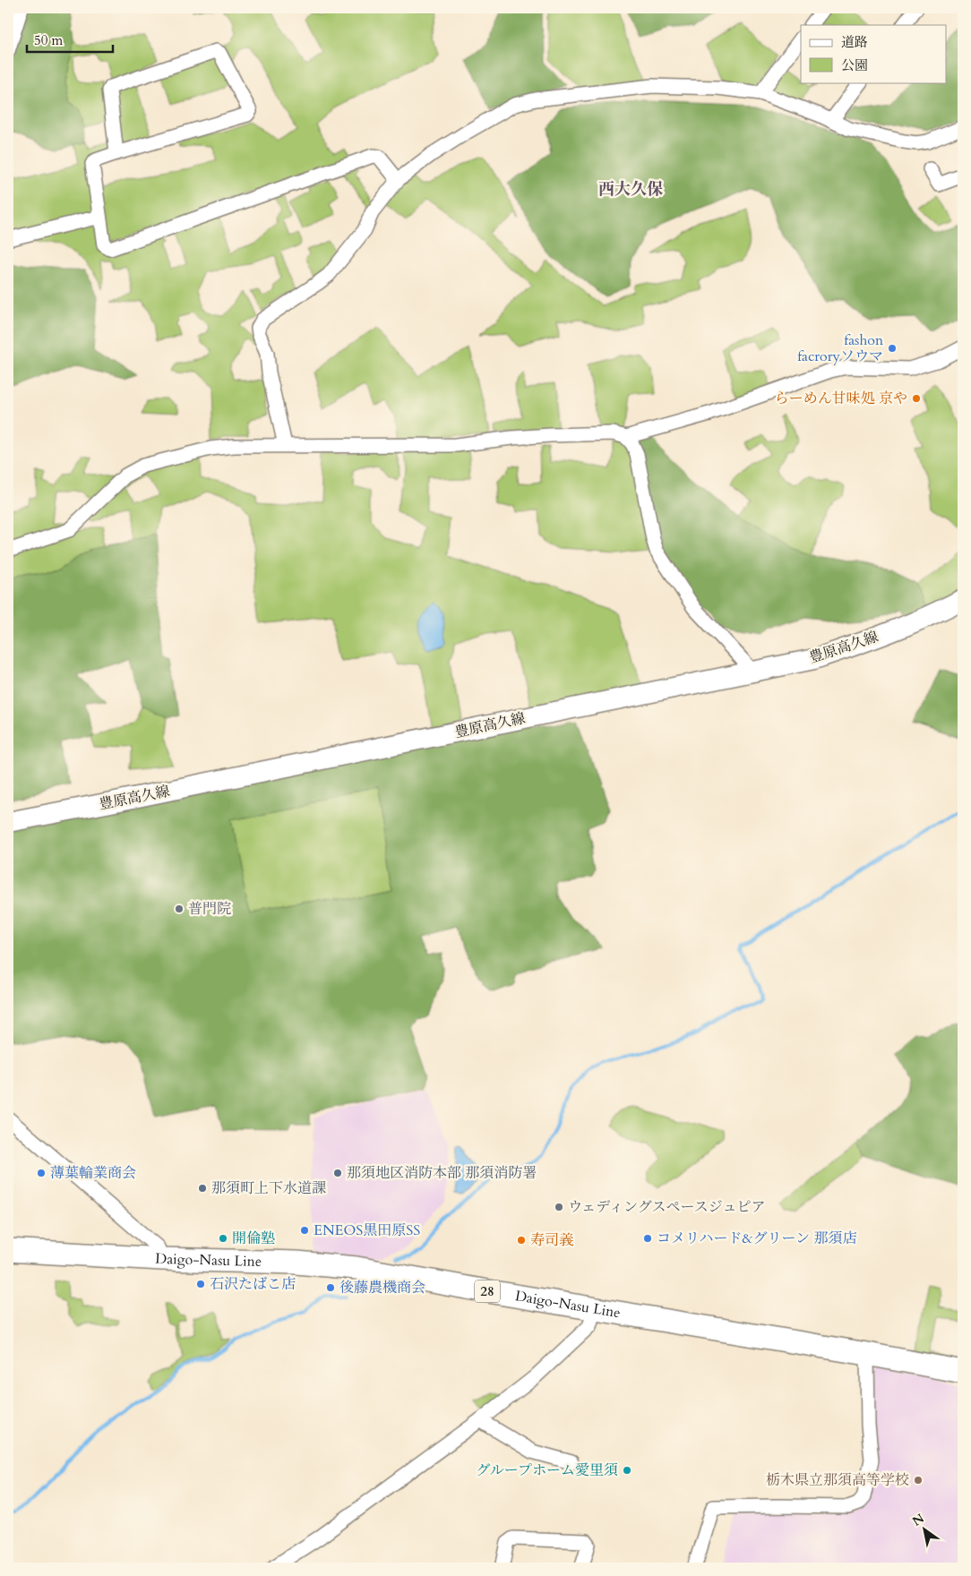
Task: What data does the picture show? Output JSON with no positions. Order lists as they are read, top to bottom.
{
  "streets": {
    "main road": ["豊原高久線", "Daigo-Nasu Line", "28"]
  },
  "districts": ["西大久保"],
  "places": [
    "fashon facroryソウマ",
    "らーめん甘味処 京や",
    "普門院",
    "薄葉輪業商会",
    "那須地区消防本部 那須消防署",
    "那須町上下水道課",
    "ウェディングスペースジュピア",
    "ENEOS黒田原SS",
    "開倫塾",
    "コメリハード&グリーン 那須店",
    "寿司義",
    "石沢たばこ店",
    "後藤農機商会",
    "グループホーム愛里須",
    "栃木県立那須高等学校"
  ],
  "legend": ["道路", "公園"],
  "scale_bar": "50 m",
  "north": "top left"
}
